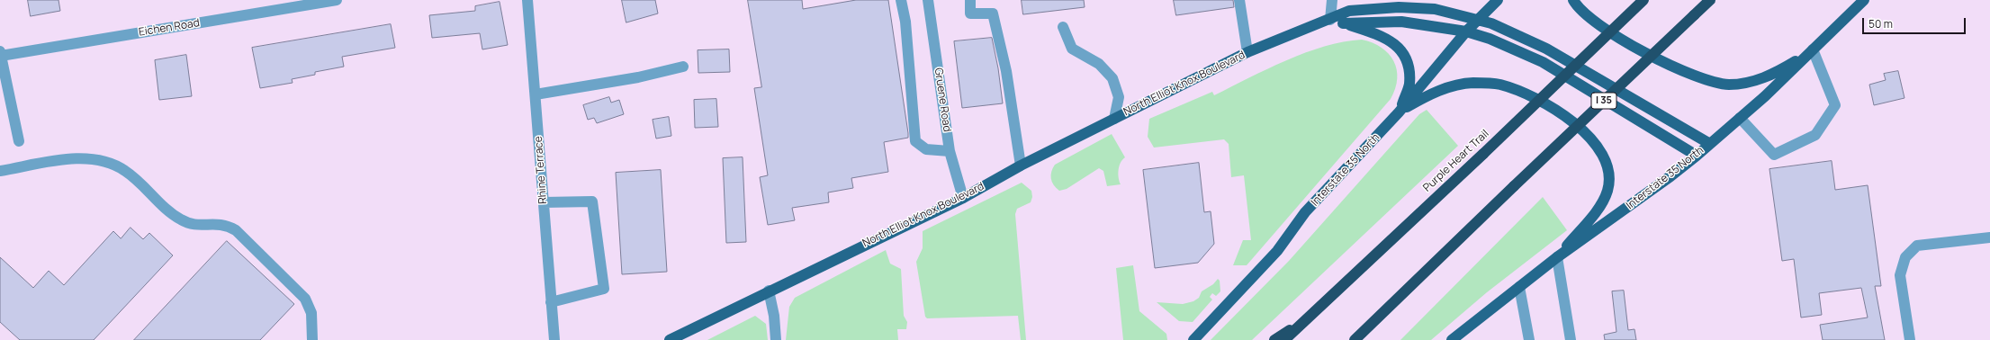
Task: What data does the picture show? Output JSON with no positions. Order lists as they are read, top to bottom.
{
  "streets": {
    "highway": ["I 35", "Purple Heart Trail"],
    "main road": ["North Elliot Knox Boulevard", "Interstate 35 North"],
    "street": ["Eichen Road", "Gruene Road", "Rhine Terrace"]
  },
  "crossings": [
    ["North Elliot Knox Boulevard", "Gruene Road"],
    ["North Elliot Knox Boulevard", "Interstate 35 North"]
  ],
  "scale_bar": "50 m"
}
